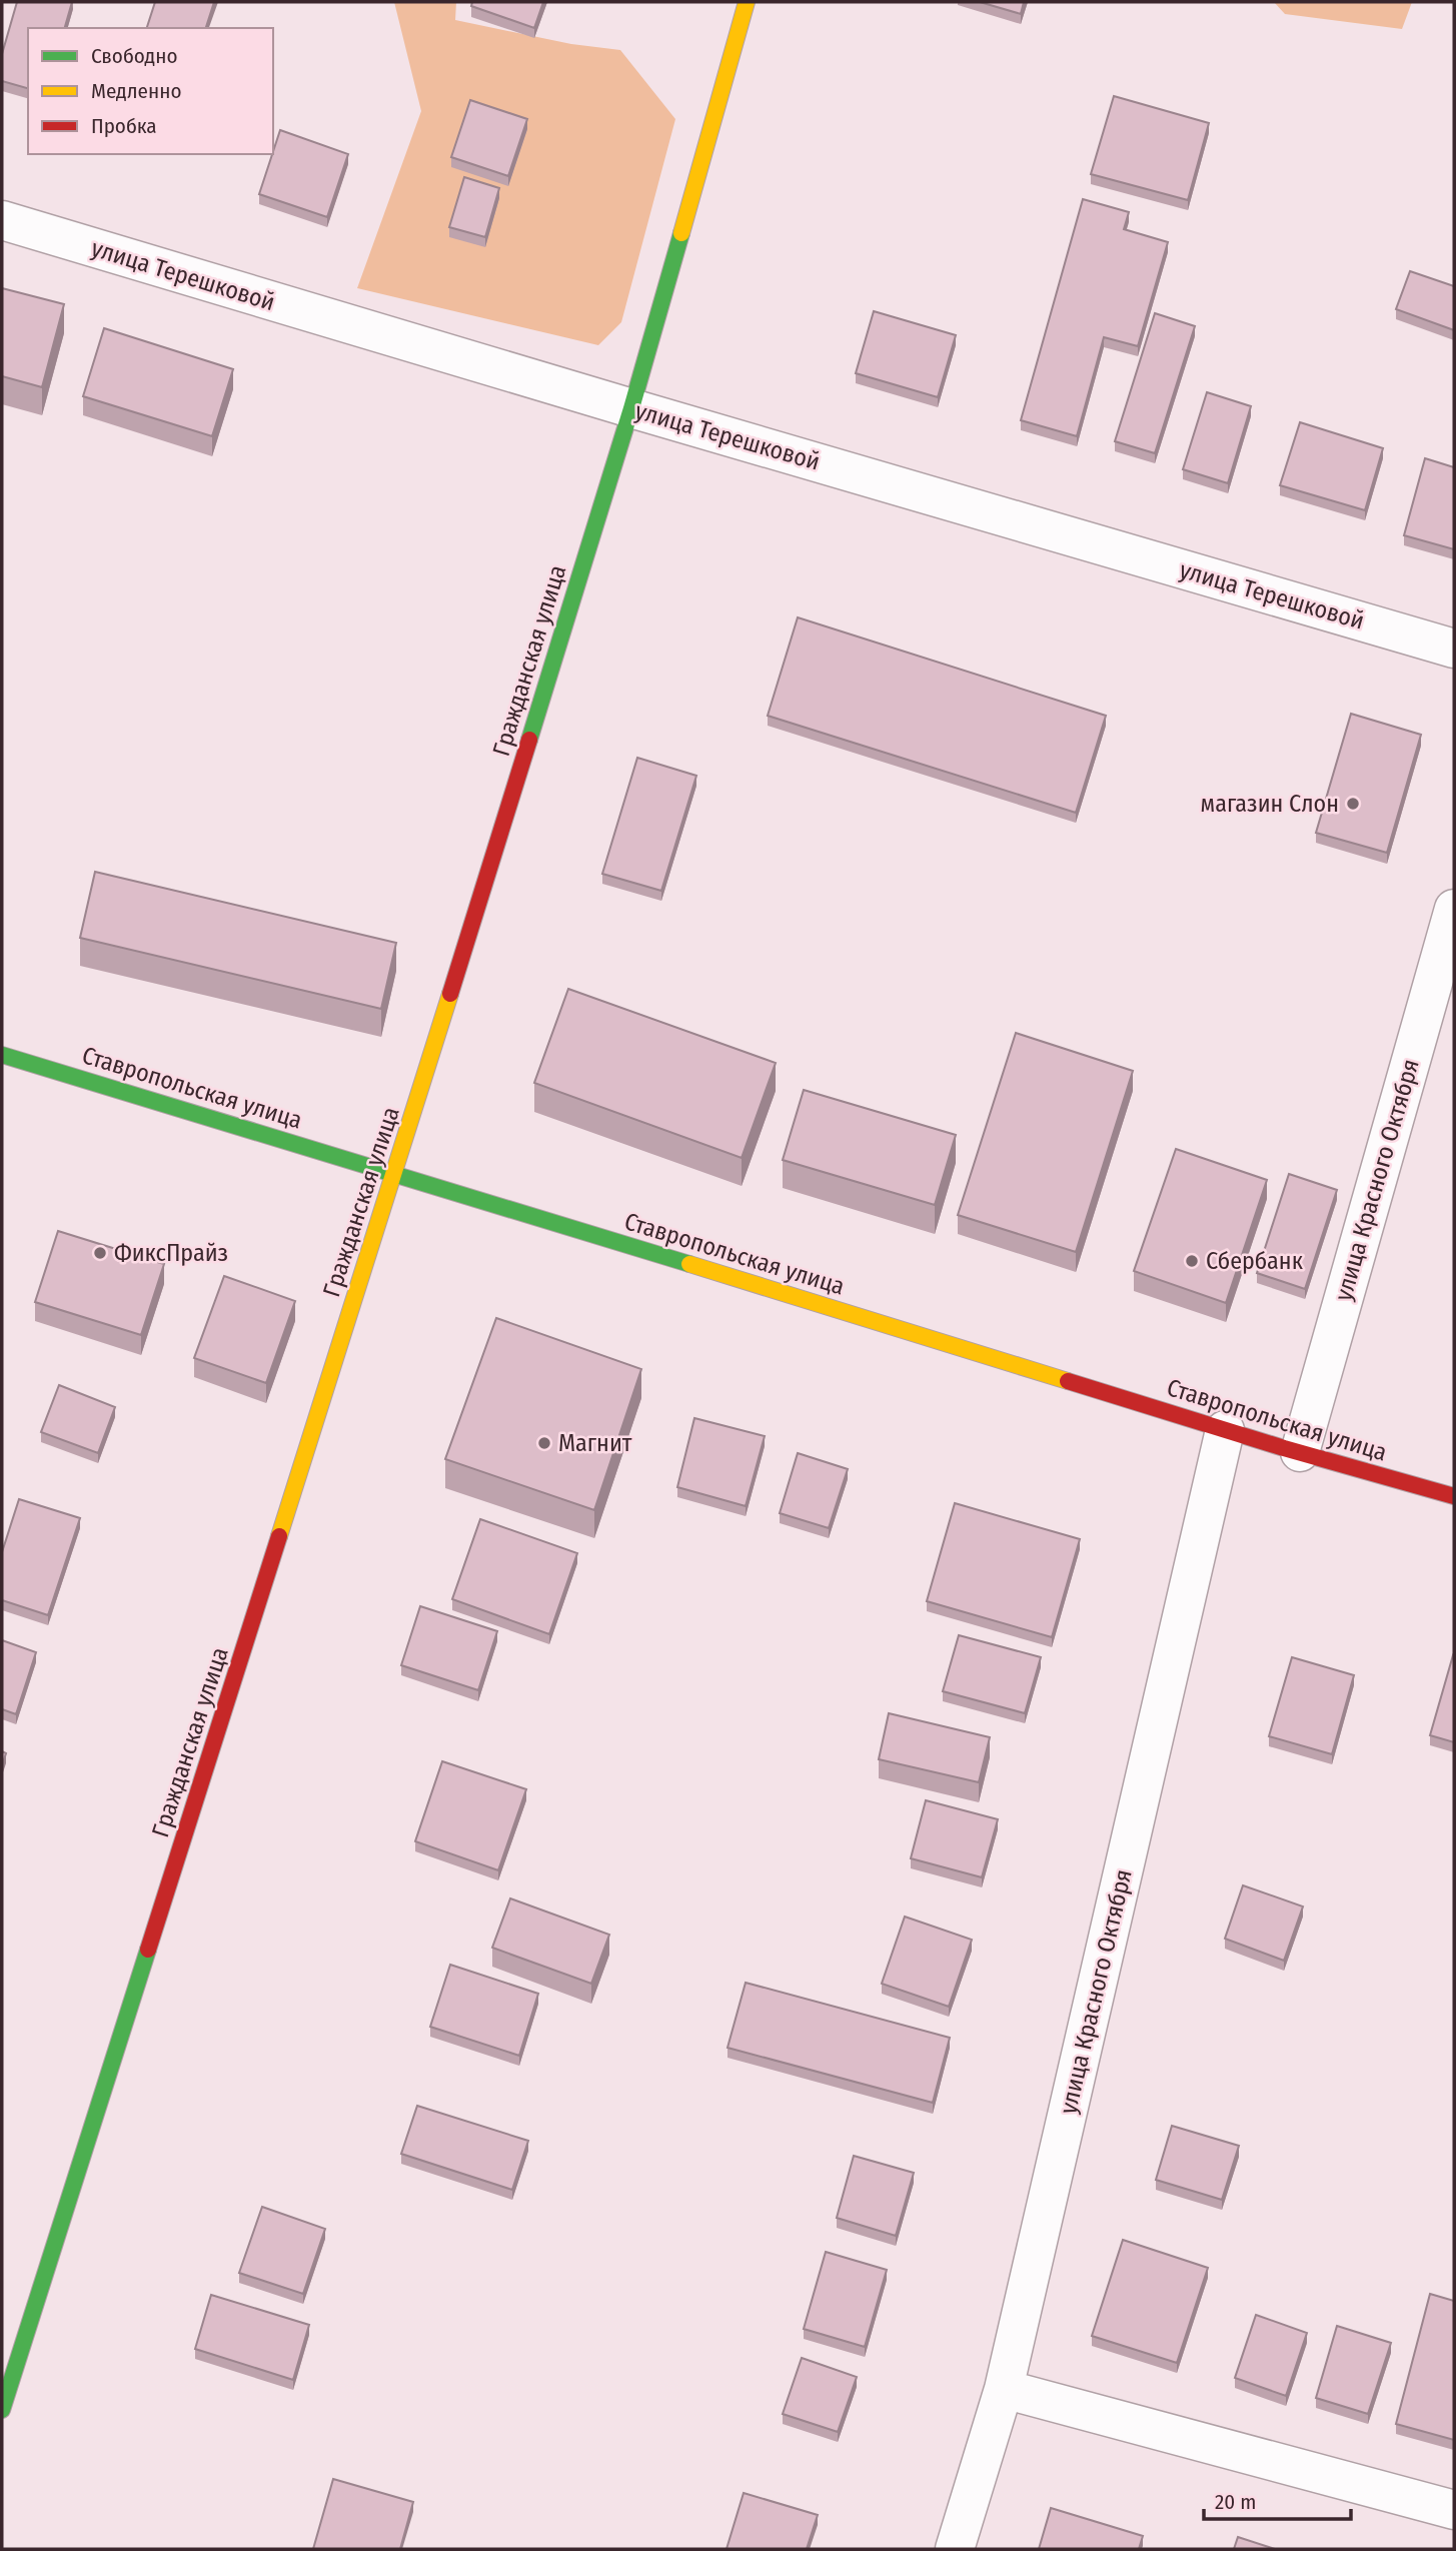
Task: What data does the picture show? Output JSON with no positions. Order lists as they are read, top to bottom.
{
  "streets": {
    "street": [
      "улица Терешковой",
      "Гражданская улица",
      "Ставропольская улица",
      "улица Красного Октября"
    ]
  },
  "crossings": [
    ["улица Терешковой", "Гражданская улица"],
    ["Гражданская улица", "Ставропольская улица"],
    ["Ставропольская улица", "улица Красного Октября"]
  ],
  "places": [
    "магазин Слон",
    "ФиксПрайз",
    "Сбербанк",
    "Магнит"
  ],
  "legend": ["Свободно", "Медленно", "Пробка"],
  "scale_bar": "20 m"
}
